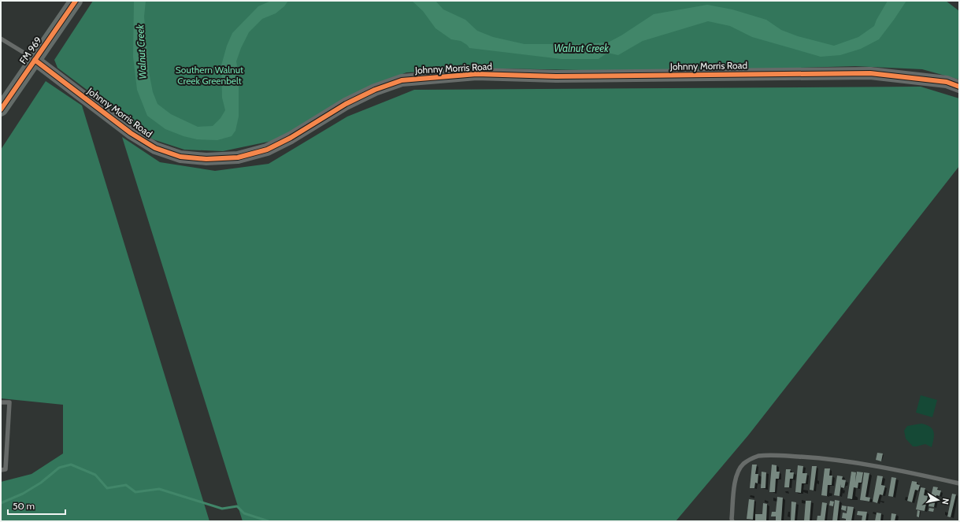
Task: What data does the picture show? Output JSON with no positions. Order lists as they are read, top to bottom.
{
  "streets": {
    "main road": ["FM 969"],
    "street": ["Johnny Morris Road"]
  },
  "crossings": [
    ["FM 969", "Johnny Morris Road"]
  ],
  "water": ["Walnut Creek"],
  "parks": ["Southern Walnut Creek Greenbelt"],
  "scale_bar": "50 m",
  "north": "right"
}
